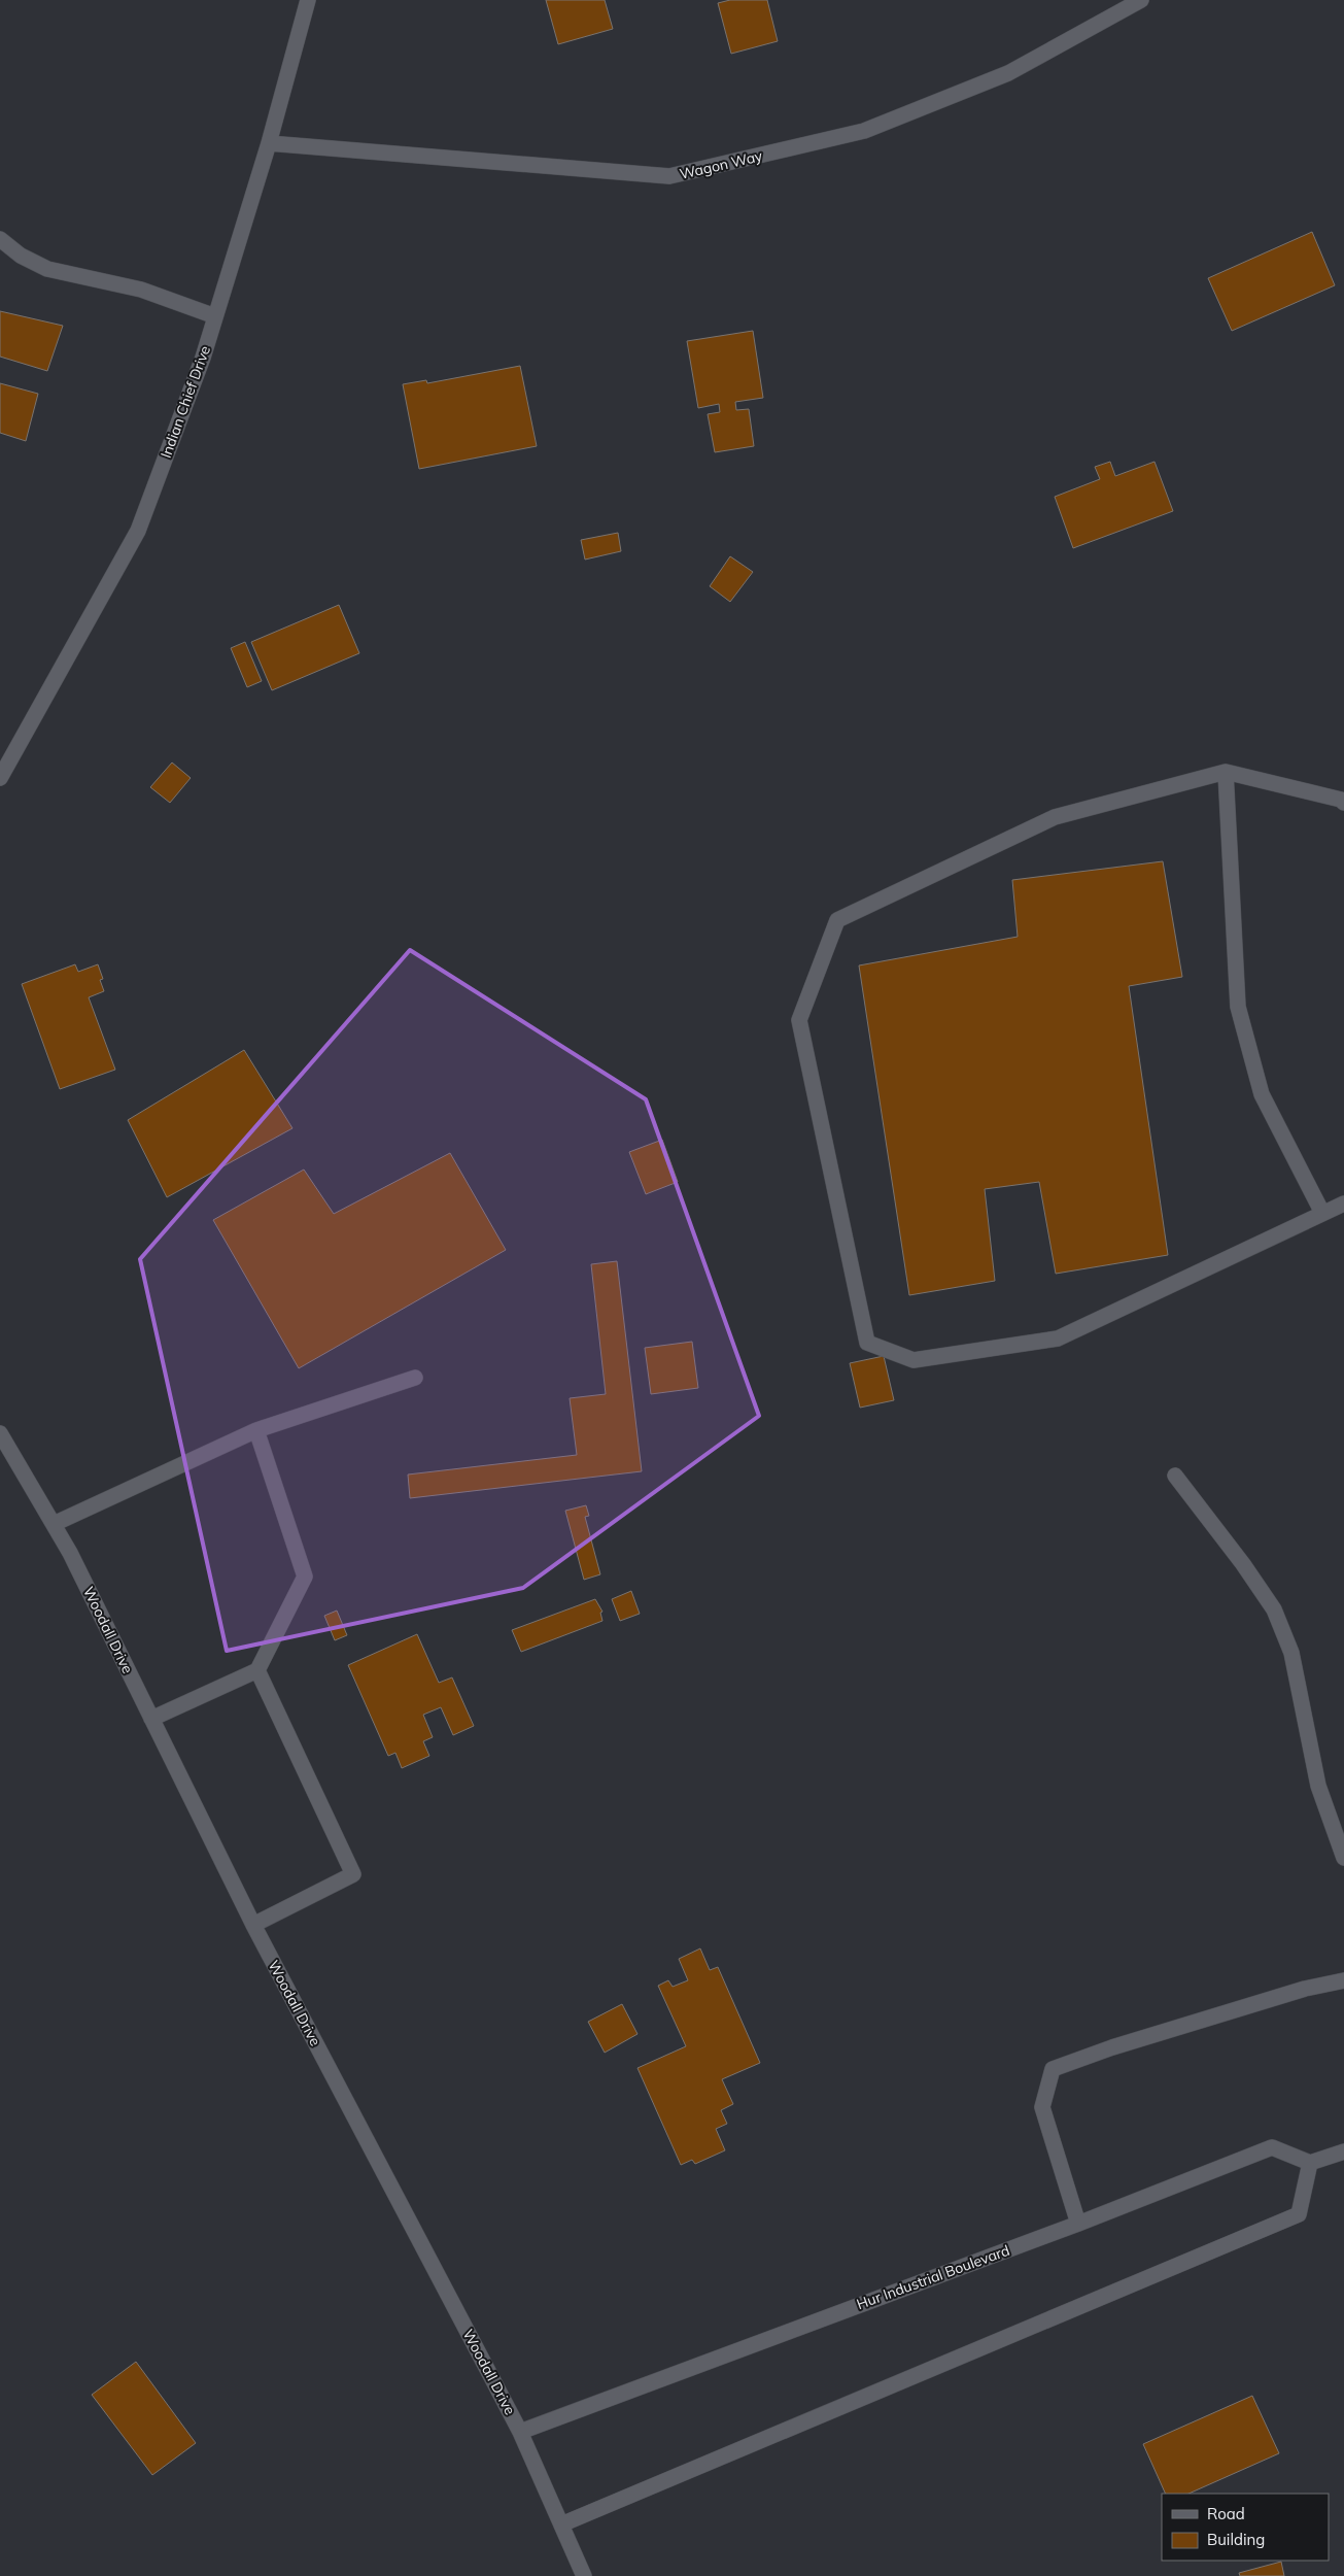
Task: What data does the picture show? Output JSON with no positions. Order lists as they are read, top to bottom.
{
  "streets": {
    "street": [
      "Wagon Way",
      "Indian Chief Drive",
      "Woodall Drive",
      "Hur Industrial Boulevard"
    ]
  },
  "crossings": [
    ["Wagon Way", "Indian Chief Drive"],
    ["Woodall Drive", "Hur Industrial Boulevard"]
  ],
  "legend": ["Road", "Building"]
}
